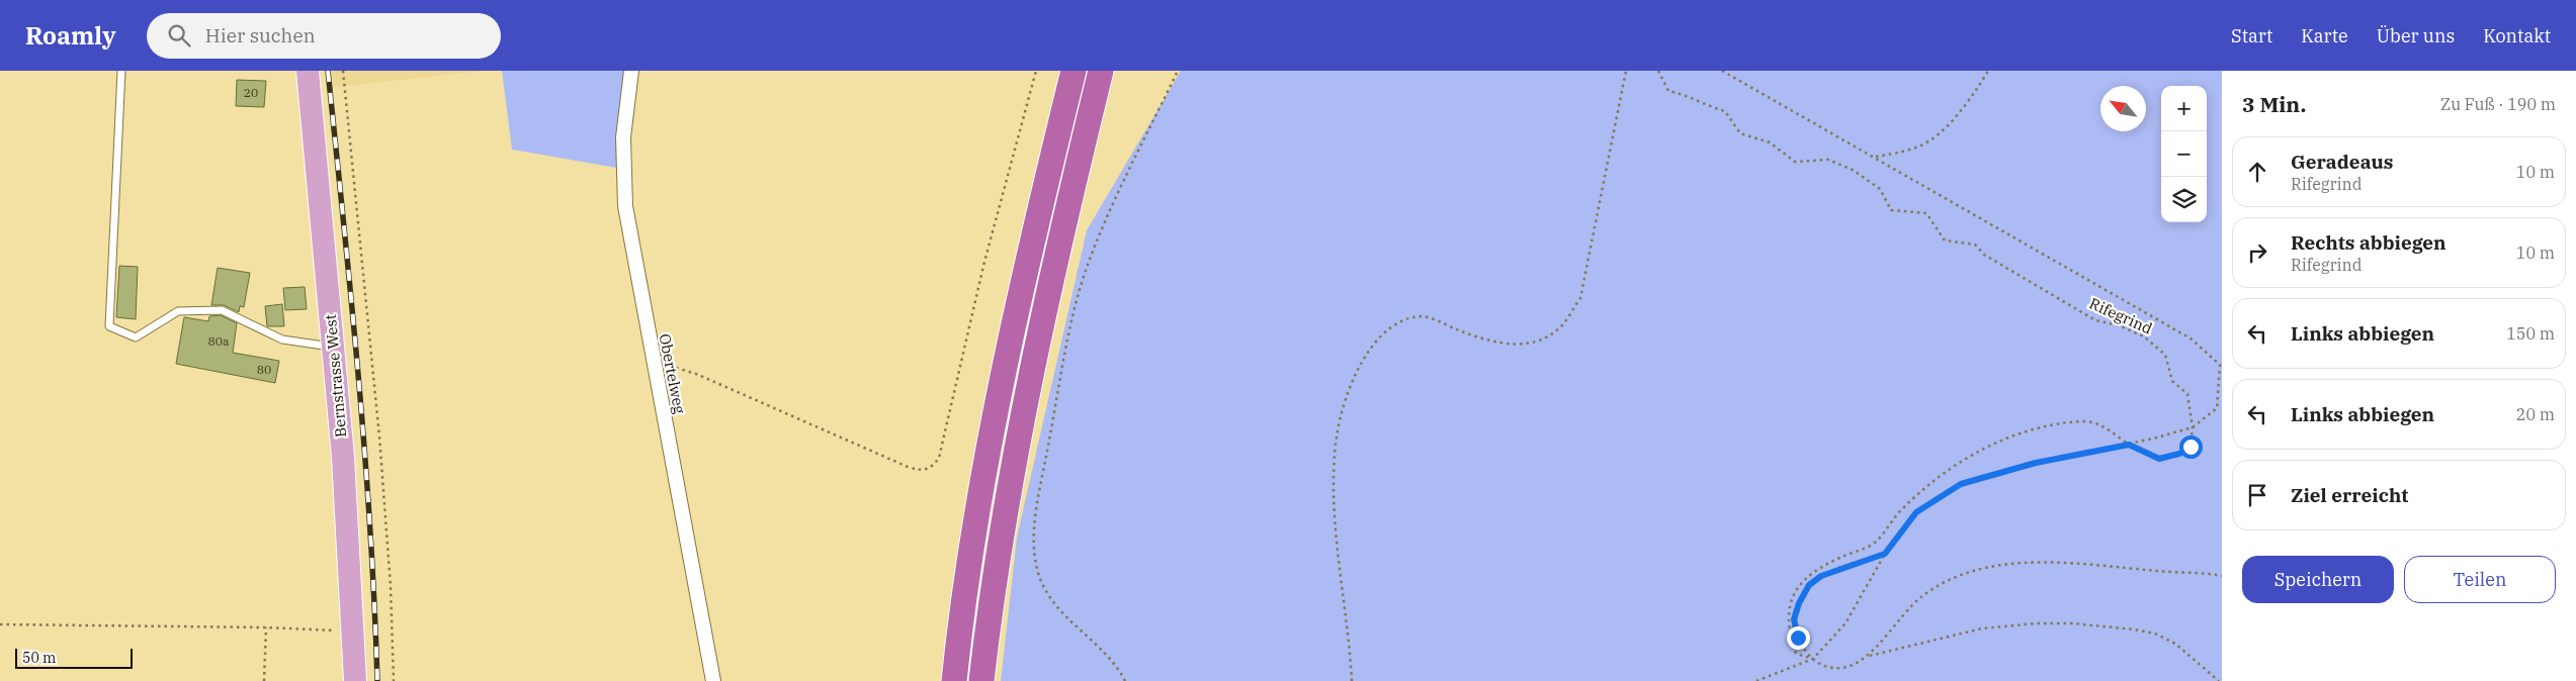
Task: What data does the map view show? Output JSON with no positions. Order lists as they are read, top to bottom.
{
  "streets": {
    "main road": ["Bernstrasse West"],
    "street": ["Obertelweg"],
    "path": ["Rifegrind"]
  },
  "house_numbers": ["20", "80a", "80"],
  "scale_bar": "50 m",
  "north": "top left",
  "page": {
    "header": "Roamly",
    "search": "Hier suchen",
    "nav": [
      "Start",
      "Karte",
      "Über uns",
      "Kontakt"
    ],
    "heading": ["3 Min.", "Zu Fuß · 190 m"],
    "map_buttons": ["+", "−"],
    "list": [
      ["Geradeaus", "Rifegrind", "10 m"],
      ["Rechts abbiegen", "Rifegrind", "10 m"],
      ["Links abbiegen", "150 m"],
      ["Links abbiegen", "20 m"],
      "Ziel erreicht"
    ],
    "buttons": ["Speichern", "Teilen"],
    "scale": "50 m"
  }
}
